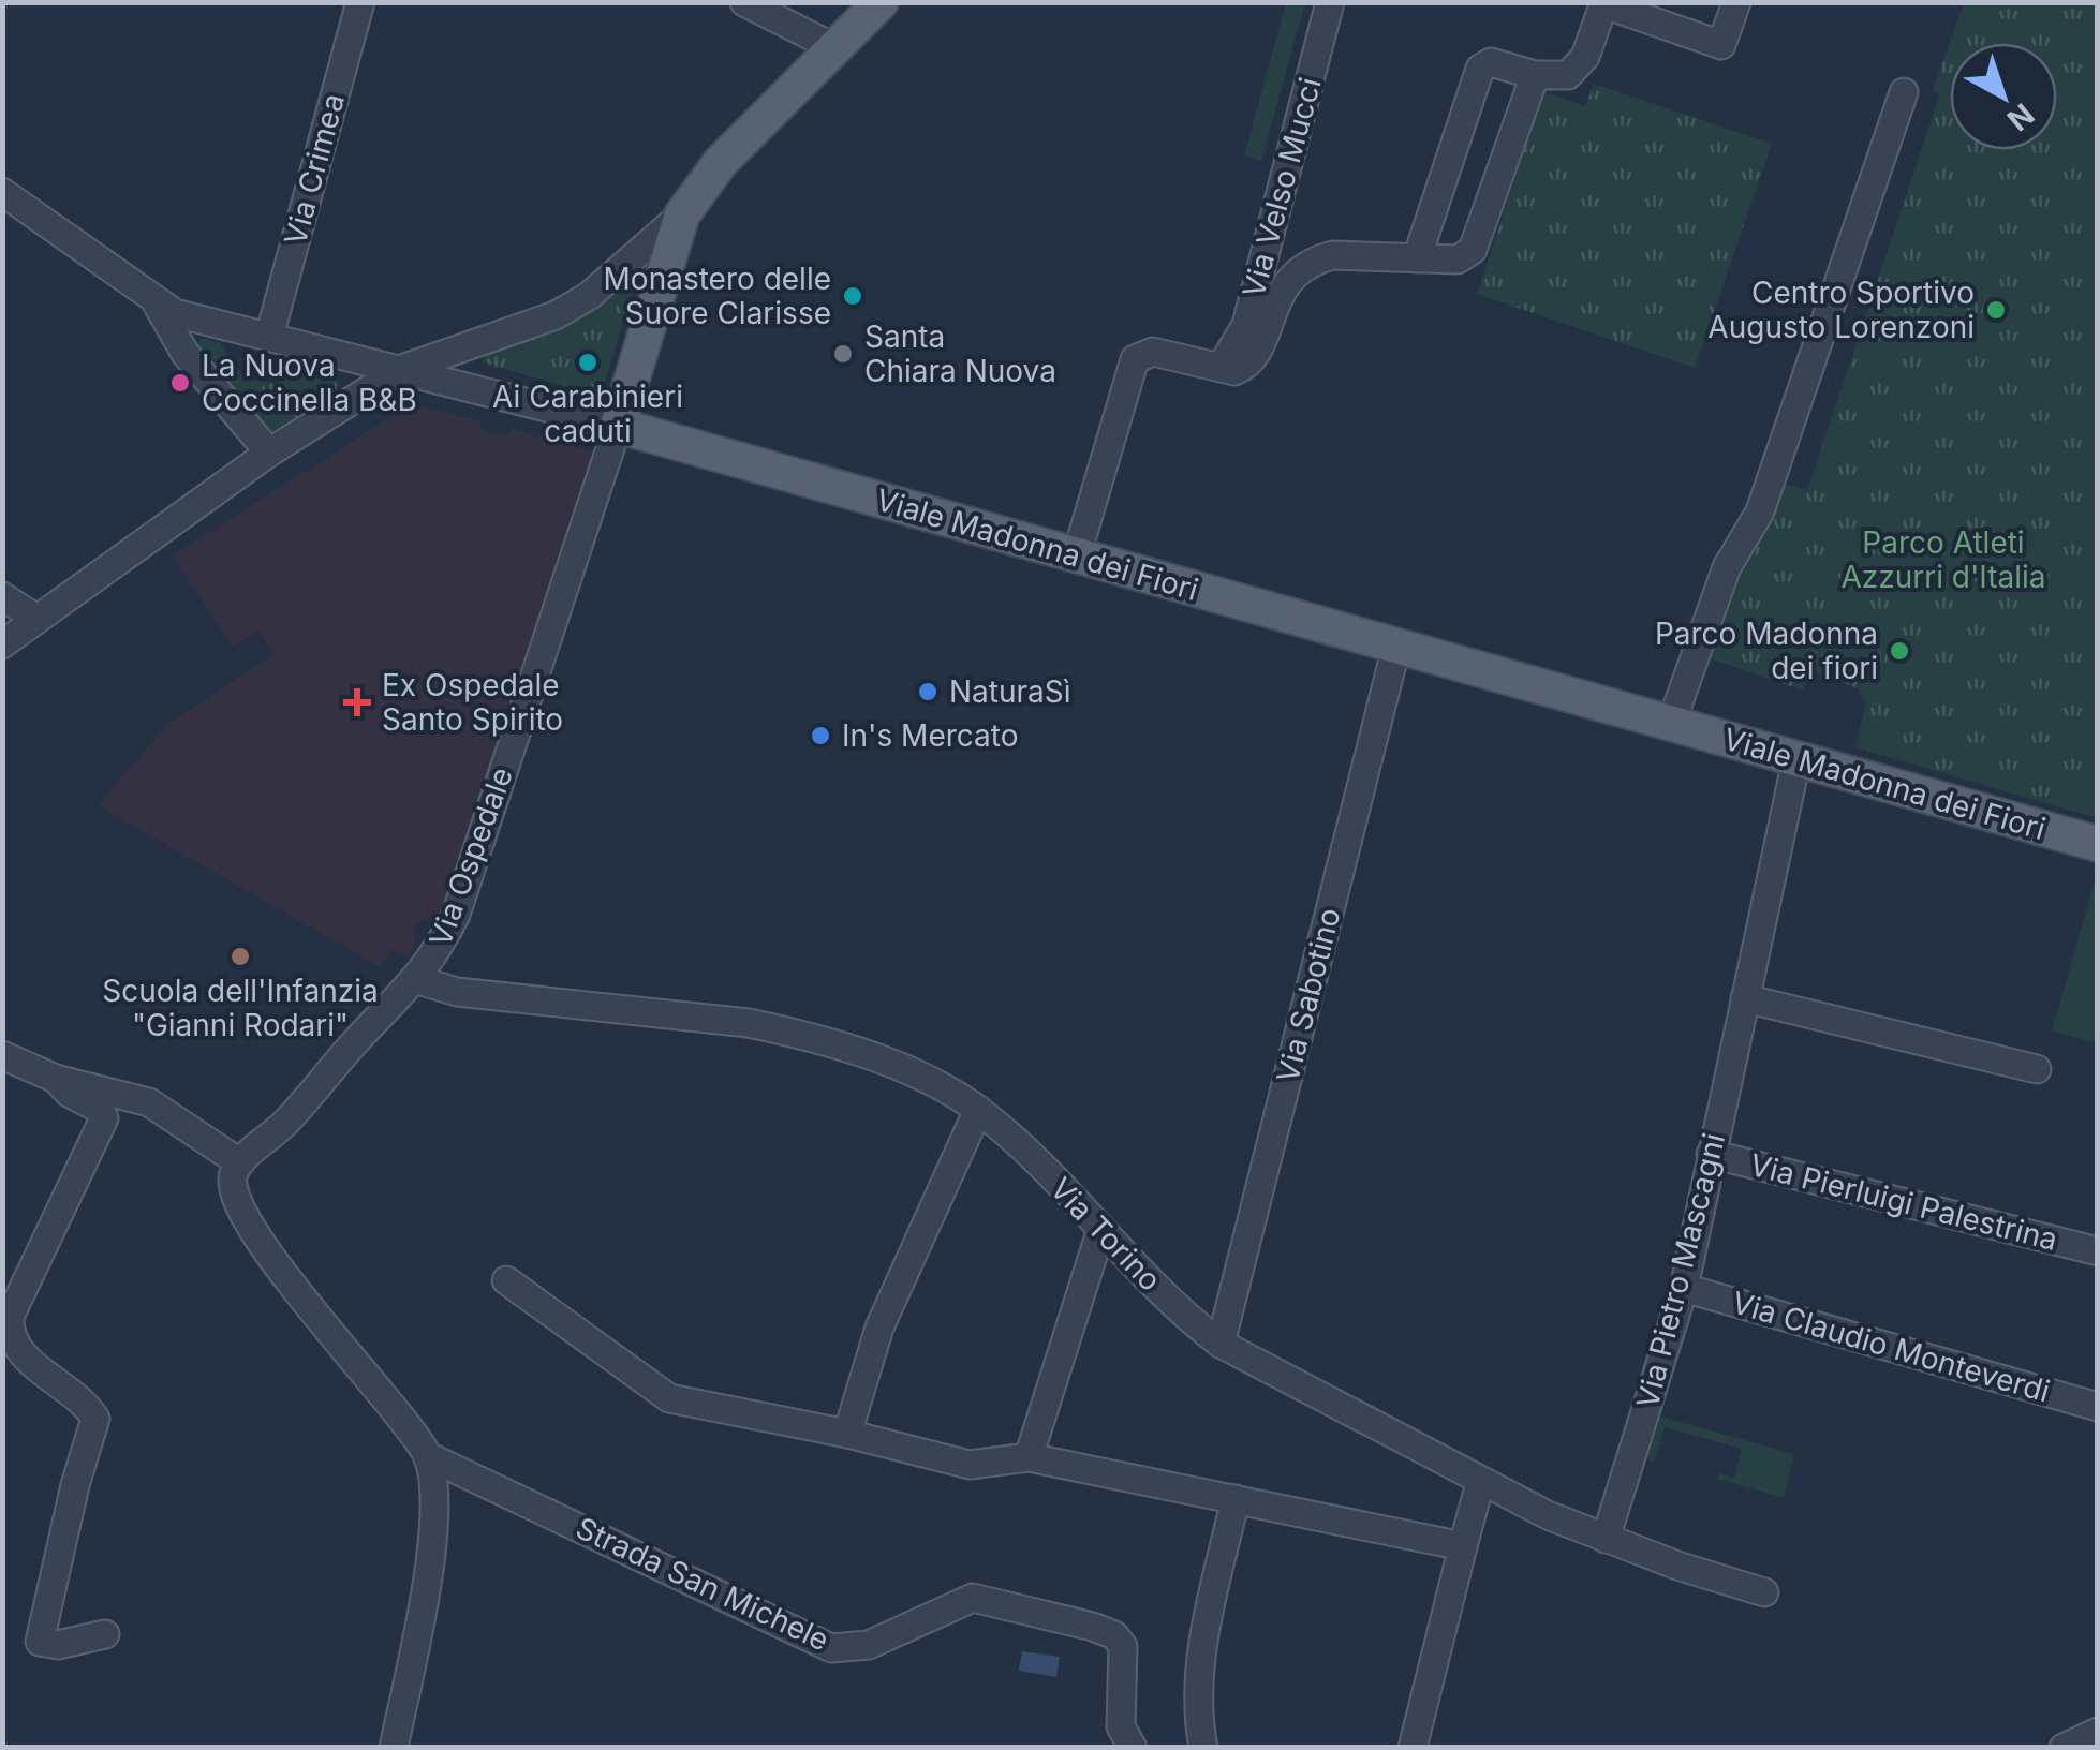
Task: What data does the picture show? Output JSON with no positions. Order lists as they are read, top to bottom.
{
  "streets": {
    "main road": ["Viale Madonna dei Fiori"],
    "street": [
      "Via Crimea",
      "Via Velso Mucci",
      "Via Ospedale",
      "Via Sabotino",
      "Via Pierluigi Palestrina",
      "Via Torino",
      "Via Pietro Mascagni",
      "Via Claudio Monteverdi",
      "Strada San Michele"
    ]
  },
  "crossings": [
    ["Via Crimea", "Viale Madonna dei Fiori"],
    ["Viale Madonna dei Fiori", "Via Ospedale"],
    ["Viale Madonna dei Fiori", "Via Sabotino"],
    ["Viale Madonna dei Fiori", "Via Pietro Mascagni"],
    ["Via Ospedale", "Via Torino"],
    ["Via Ospedale", "Strada San Michele"],
    ["Via Sabotino", "Via Torino"],
    ["Via Pierluigi Palestrina", "Via Pietro Mascagni"],
    ["Via Torino", "Via Pietro Mascagni"],
    ["Via Pietro Mascagni", "Via Claudio Monteverdi"]
  ],
  "parks": ["Parco Atleti Azzurri d'Italia"],
  "places": {
    "other": [
      "Monastero delle Suore Clarisse",
      "Centro Sportivo Augusto Lorenzoni",
      "Santa Chiara Nuova",
      "Ai Carabinieri caduti",
      "La Nuova Coccinella B&B",
      "Parco Madonna dei fiori",
      "NaturaSì",
      "In's Mercato",
      "Scuola dell'Infanzia \"Gianni Rodari\""
    ],
    "health": ["Ex Ospedale Santo Spirito"]
  },
  "north": "bottom right"
}
